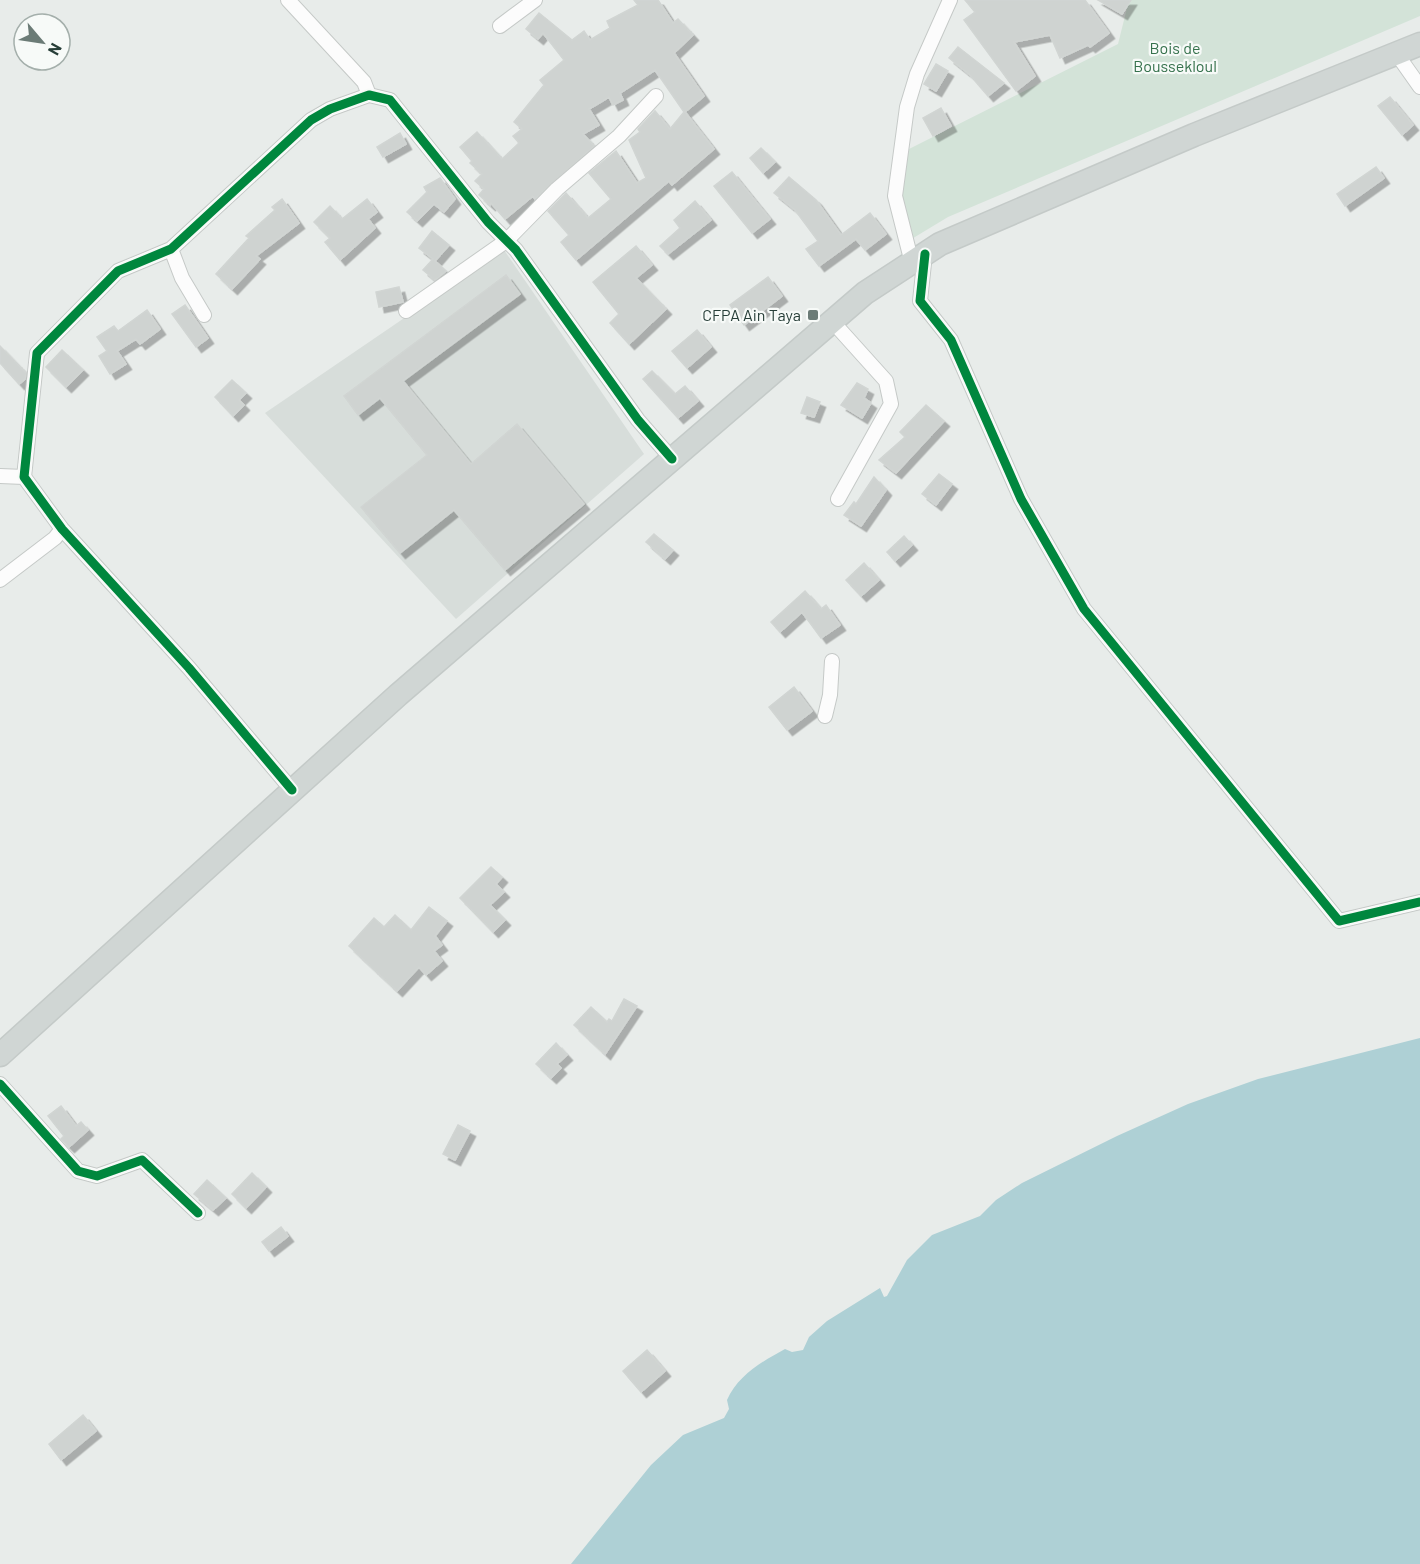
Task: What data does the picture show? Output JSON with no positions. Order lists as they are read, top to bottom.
{
  "parks": ["Bois de Boussekloul"],
  "places": {
    "transit": ["CFPA Ain Taya"]
  },
  "north": "bottom right"
}
